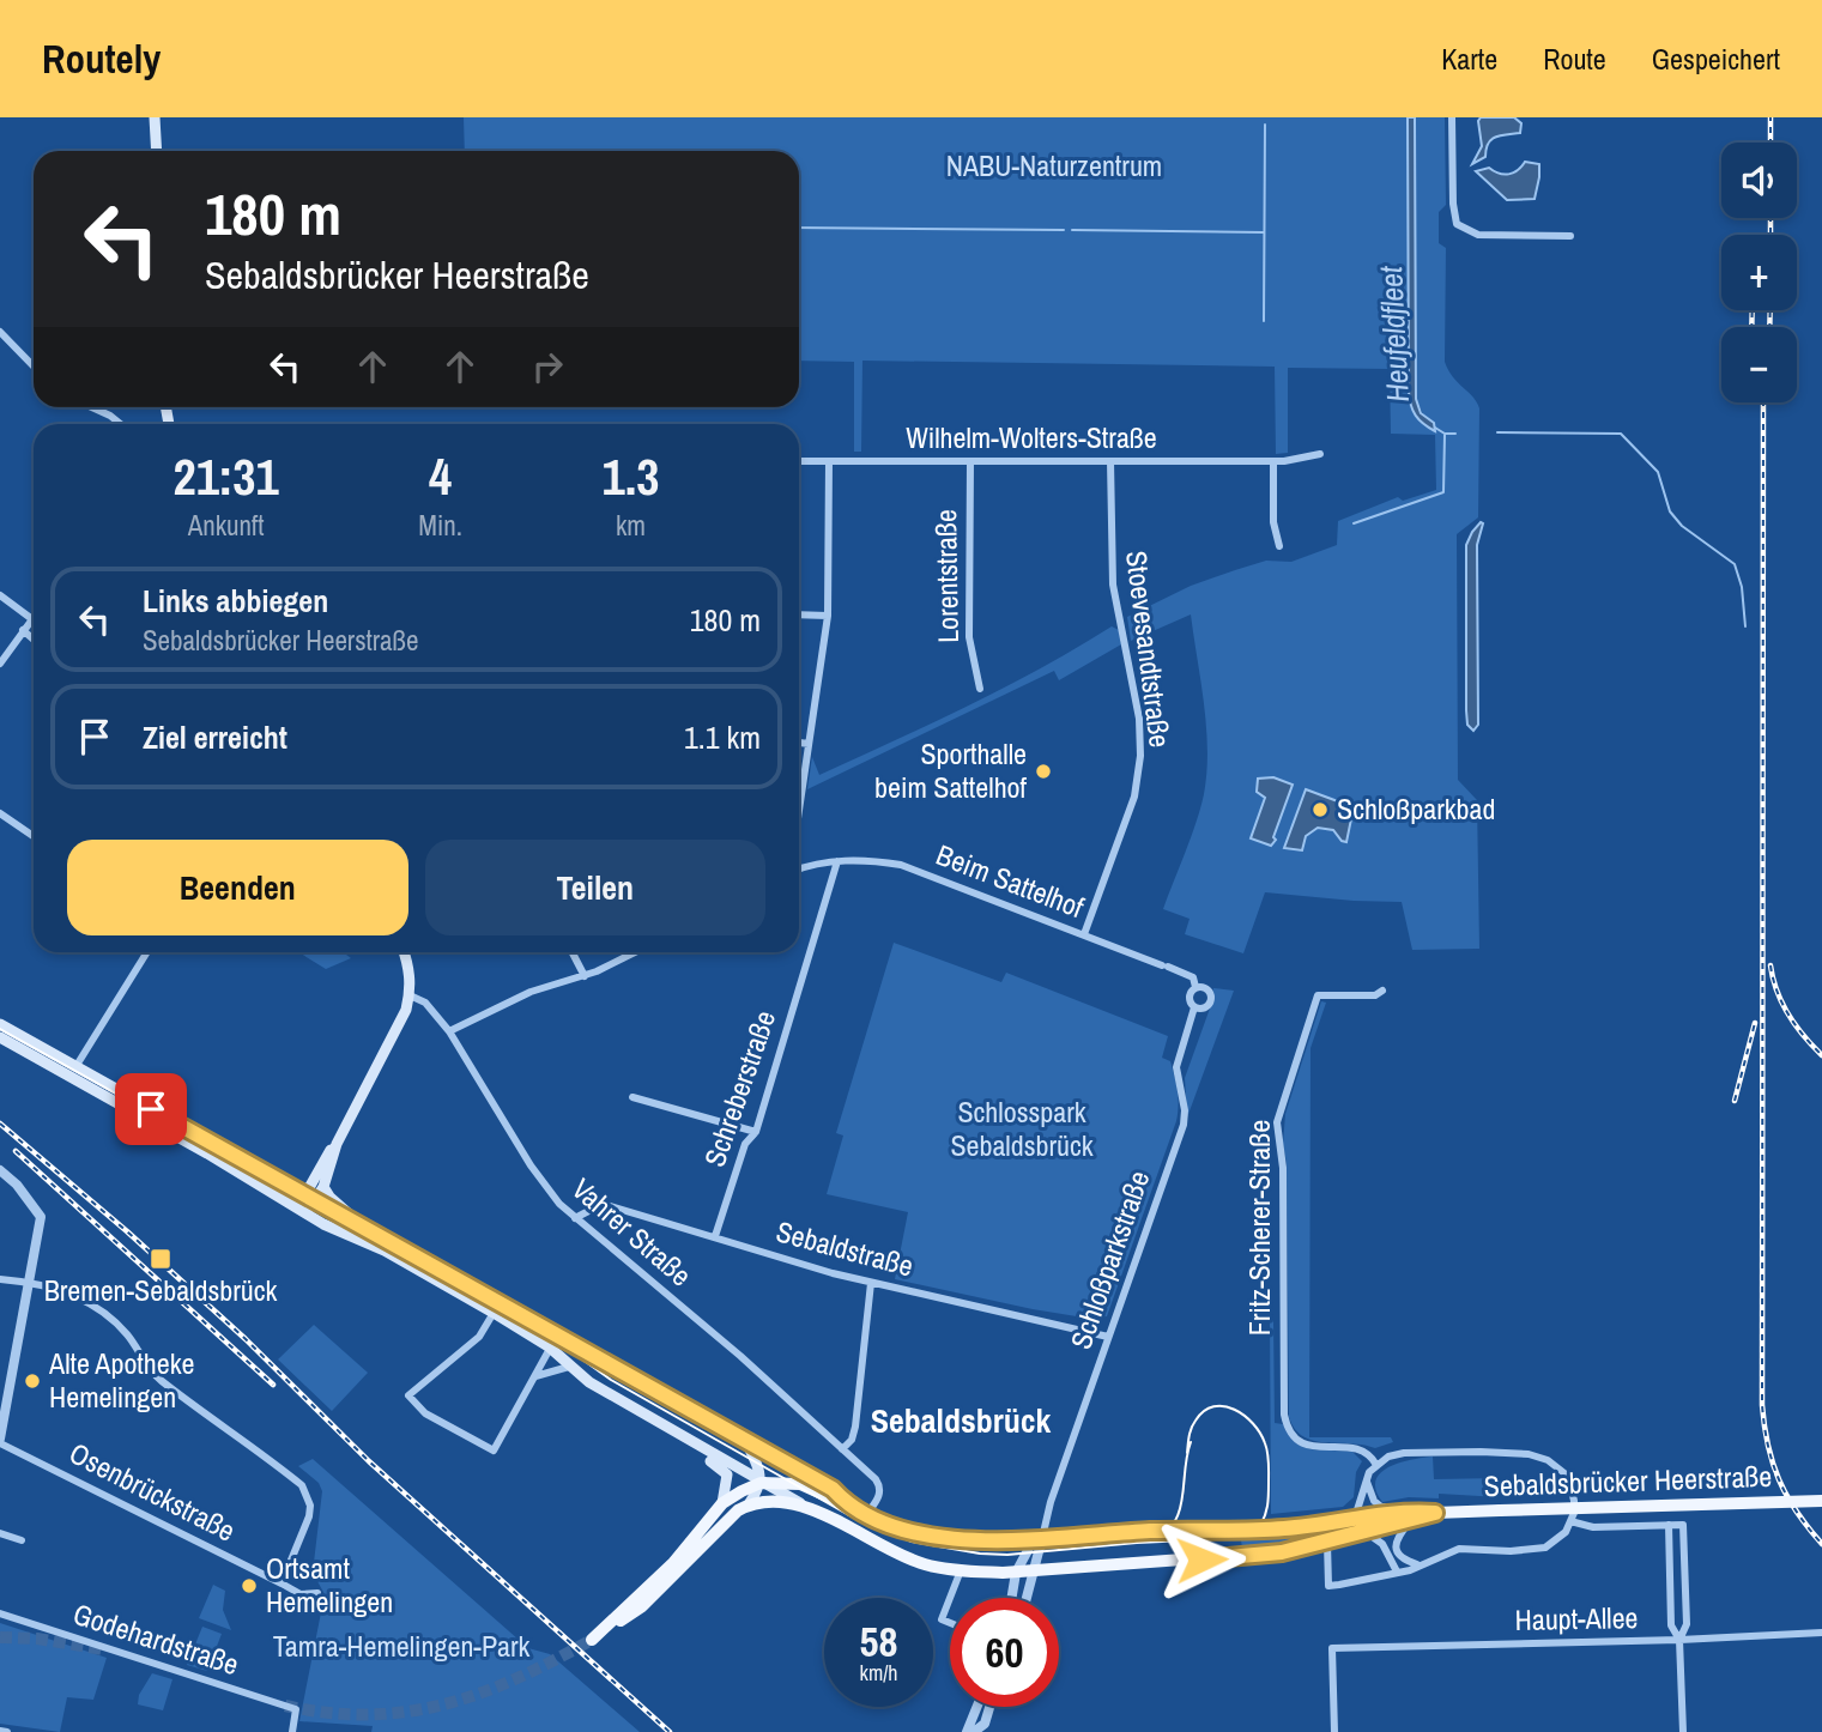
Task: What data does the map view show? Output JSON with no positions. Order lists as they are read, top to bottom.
{
  "streets": {
    "main road": ["Sebaldsbrücker Heerstraße"],
    "street": [
      "Wilhelm-Wolters-Straße",
      "Lorentstraße",
      "Stoevesandtstraße",
      "Beim Sattelhof",
      "Schreberstraße",
      "Fritz-Scherer-Straße",
      "Vahrer Straße",
      "Sebaldstraße",
      "Schloßparkstraße",
      "Osenbrückstraße",
      "Haupt-Allee",
      "Godehardstraße"
    ]
  },
  "crossings": [
    ["Wilhelm-Wolters-Straße", "Lorentstraße"],
    ["Wilhelm-Wolters-Straße", "Stoevesandtstraße"],
    ["Stoevesandtstraße", "Beim Sattelhof"],
    ["Beim Sattelhof", "Schreberstraße"],
    ["Beim Sattelhof", "Schloßparkstraße"],
    ["Schreberstraße", "Sebaldstraße"],
    ["Vahrer Straße", "Sebaldstraße"],
    ["Vahrer Straße", "Sebaldsbrücker Heerstraße"],
    ["Sebaldstraße", "Schloßparkstraße"],
    ["Schloßparkstraße", "Sebaldsbrücker Heerstraße"]
  ],
  "districts": ["Sebaldsbrück"],
  "water": ["Heufeldfleet"],
  "parks": ["NABU-Naturzentrum", "Schlosspark Sebaldsbrück", "Tamra-Hemelingen-Park"],
  "places": {
    "other": [
      "Sporthalle beim Sattelhof",
      "Schloßparkbad",
      "Alte Apotheke Hemelingen",
      "Ortsamt Hemelingen"
    ],
    "transit": ["Bremen-Sebaldsbrück"]
  },
  "page": {
    "header": "Routely",
    "nav": ["Karte", "Route", "Gespeichert"],
    "map_buttons": ["+", "−"],
    "turn": ["180 m", "Sebaldsbrücker Heerstraße"],
    "eta": [
      "21:31",
      "Ankunft",
      "4",
      "Min.",
      "1.3",
      "km"
    ],
    "list": [
      {
        "name": "Links abbiegen",
        "note": "Sebaldsbrücker Heerstraße",
        "value": "180 m"
      },
      {
        "name": "Ziel erreicht",
        "value": "1.1 km"
      }
    ],
    "buttons": ["Beenden", "Teilen"],
    "speed": "58 km/h",
    "limit": "60"
  }
}
